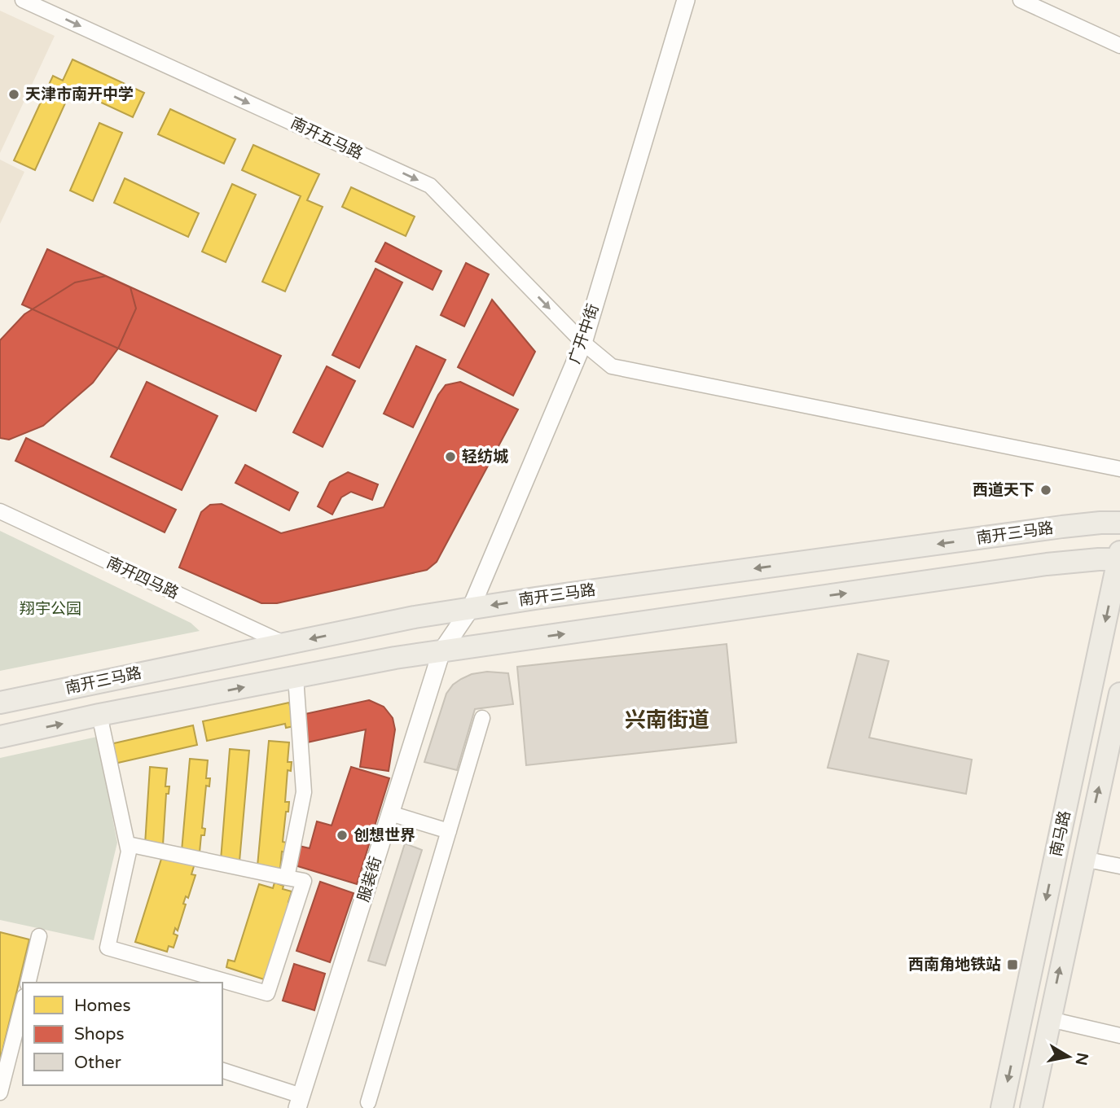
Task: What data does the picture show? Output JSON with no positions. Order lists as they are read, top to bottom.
{
  "streets": {
    "main road": ["南开三马路", "南马路"],
    "street": [
      "南开五马路",
      "广开中街",
      "南开四马路",
      "服装街"
    ]
  },
  "crossings": [
    ["南开五马路", "广开中街"],
    ["广开中街", "南开三马路"],
    ["广开中街", "服装街"],
    ["南开三马路", "南开四马路"],
    ["南开三马路", "南马路"],
    ["南开三马路", "服装街"]
  ],
  "one_way": ["南开五马路"],
  "districts": ["兴南街道"],
  "parks": ["翔宇公园"],
  "places": {
    "other": [
      "天津市南开中学",
      "轻纺城",
      "西道天下",
      "创想世界"
    ],
    "transit": ["西南角地铁站"]
  },
  "legend": ["Homes", "Shops", "Other"],
  "north": "right"
}
